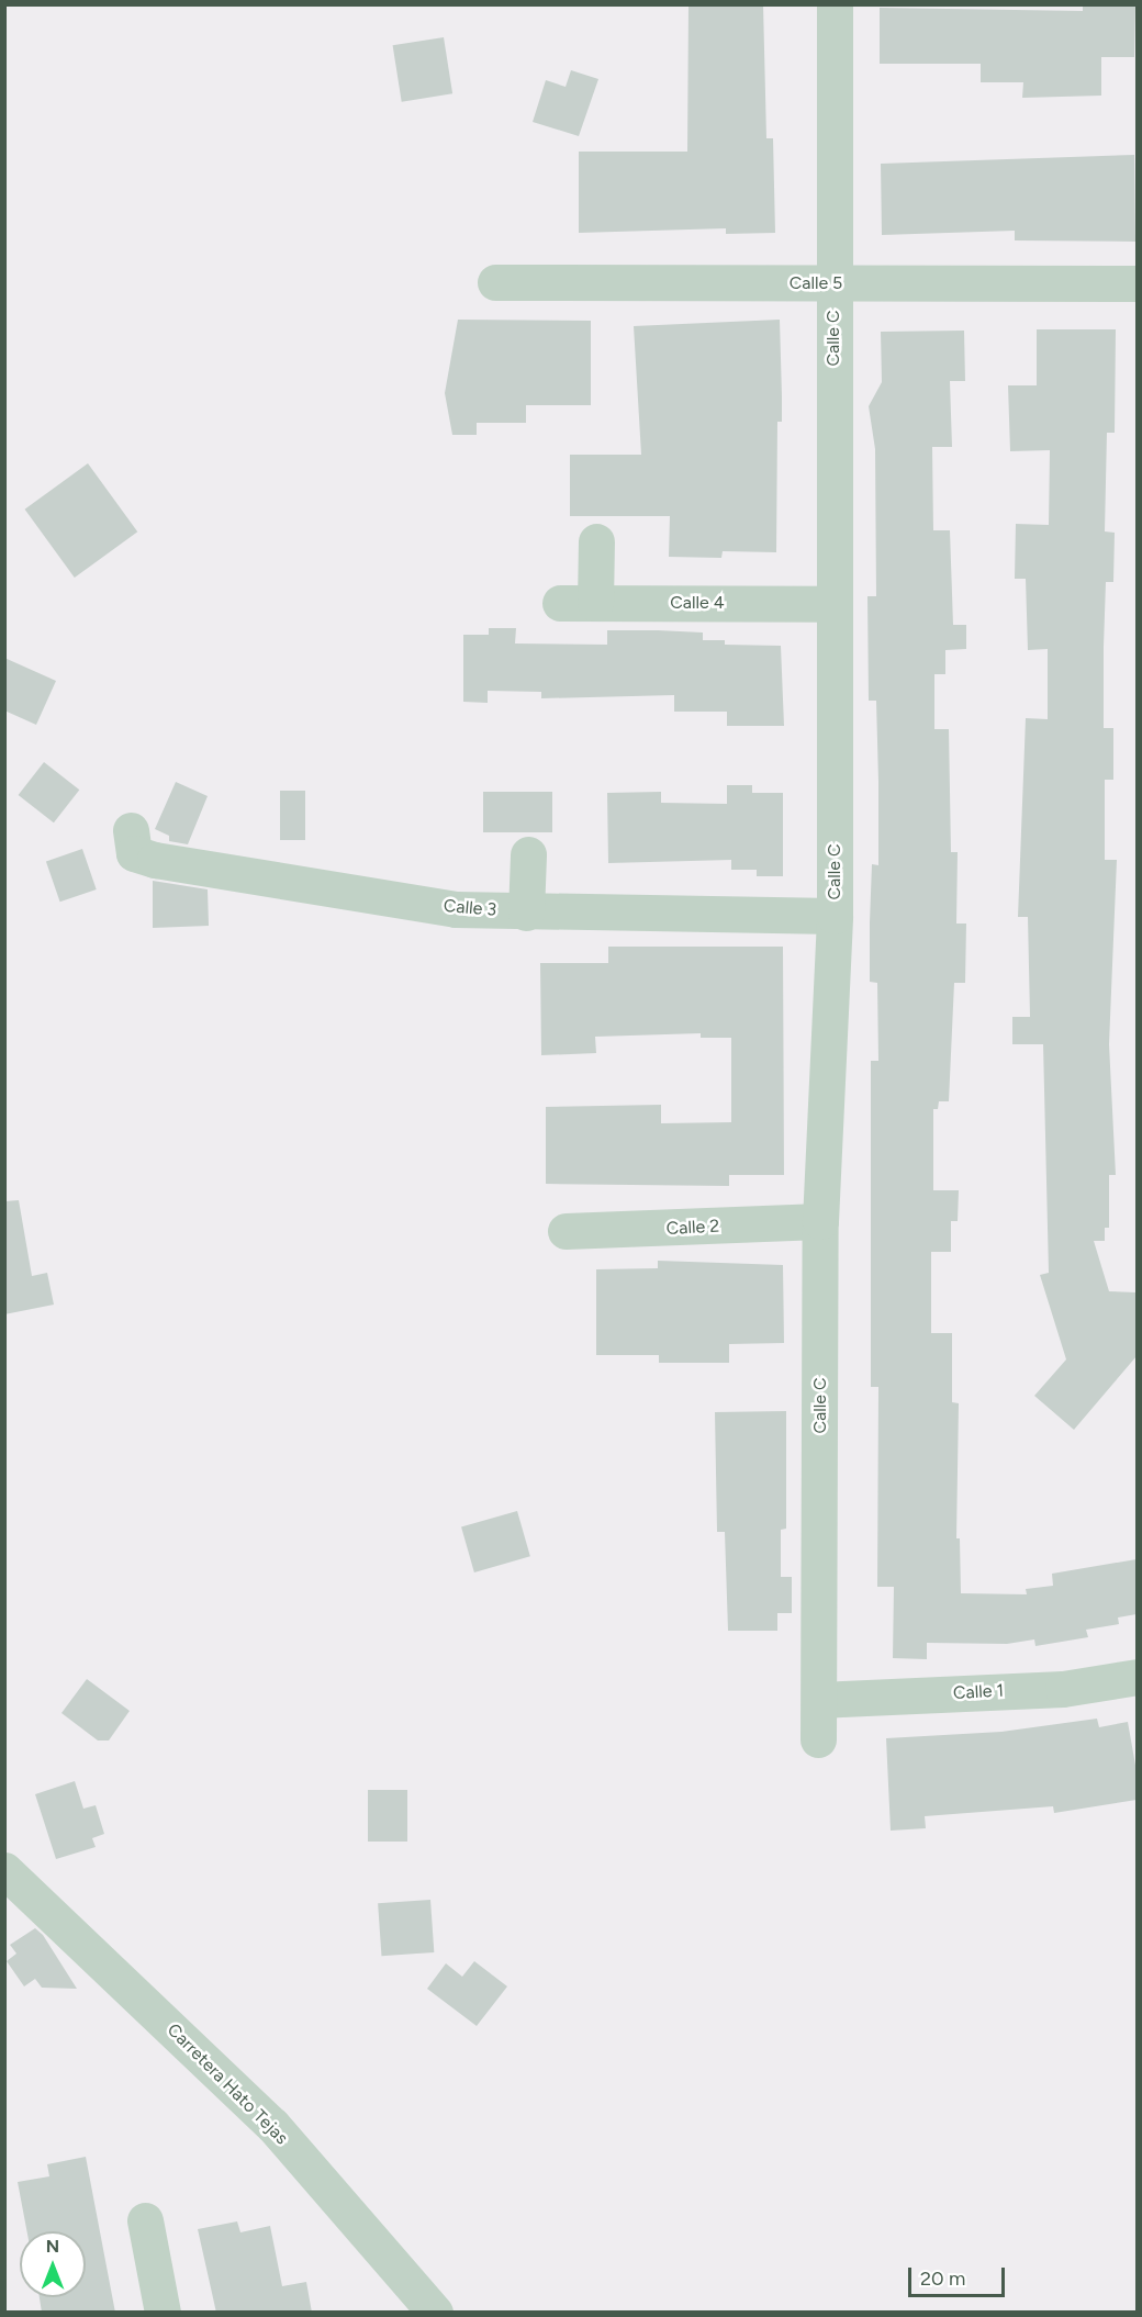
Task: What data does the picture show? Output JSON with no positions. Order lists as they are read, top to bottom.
{
  "streets": {
    "street": [
      "Calle 5",
      "Calle C",
      "Calle 4",
      "Calle 3",
      "Calle 2",
      "Calle 1",
      "Carretera Hato Tejas"
    ]
  },
  "crossings": [
    ["Calle 5", "Calle C"],
    ["Calle C", "Calle 4"],
    ["Calle C", "Calle 3"],
    ["Calle C", "Calle 2"],
    ["Calle C", "Calle 1"]
  ],
  "scale_bar": "20 m",
  "north": "top"
}
